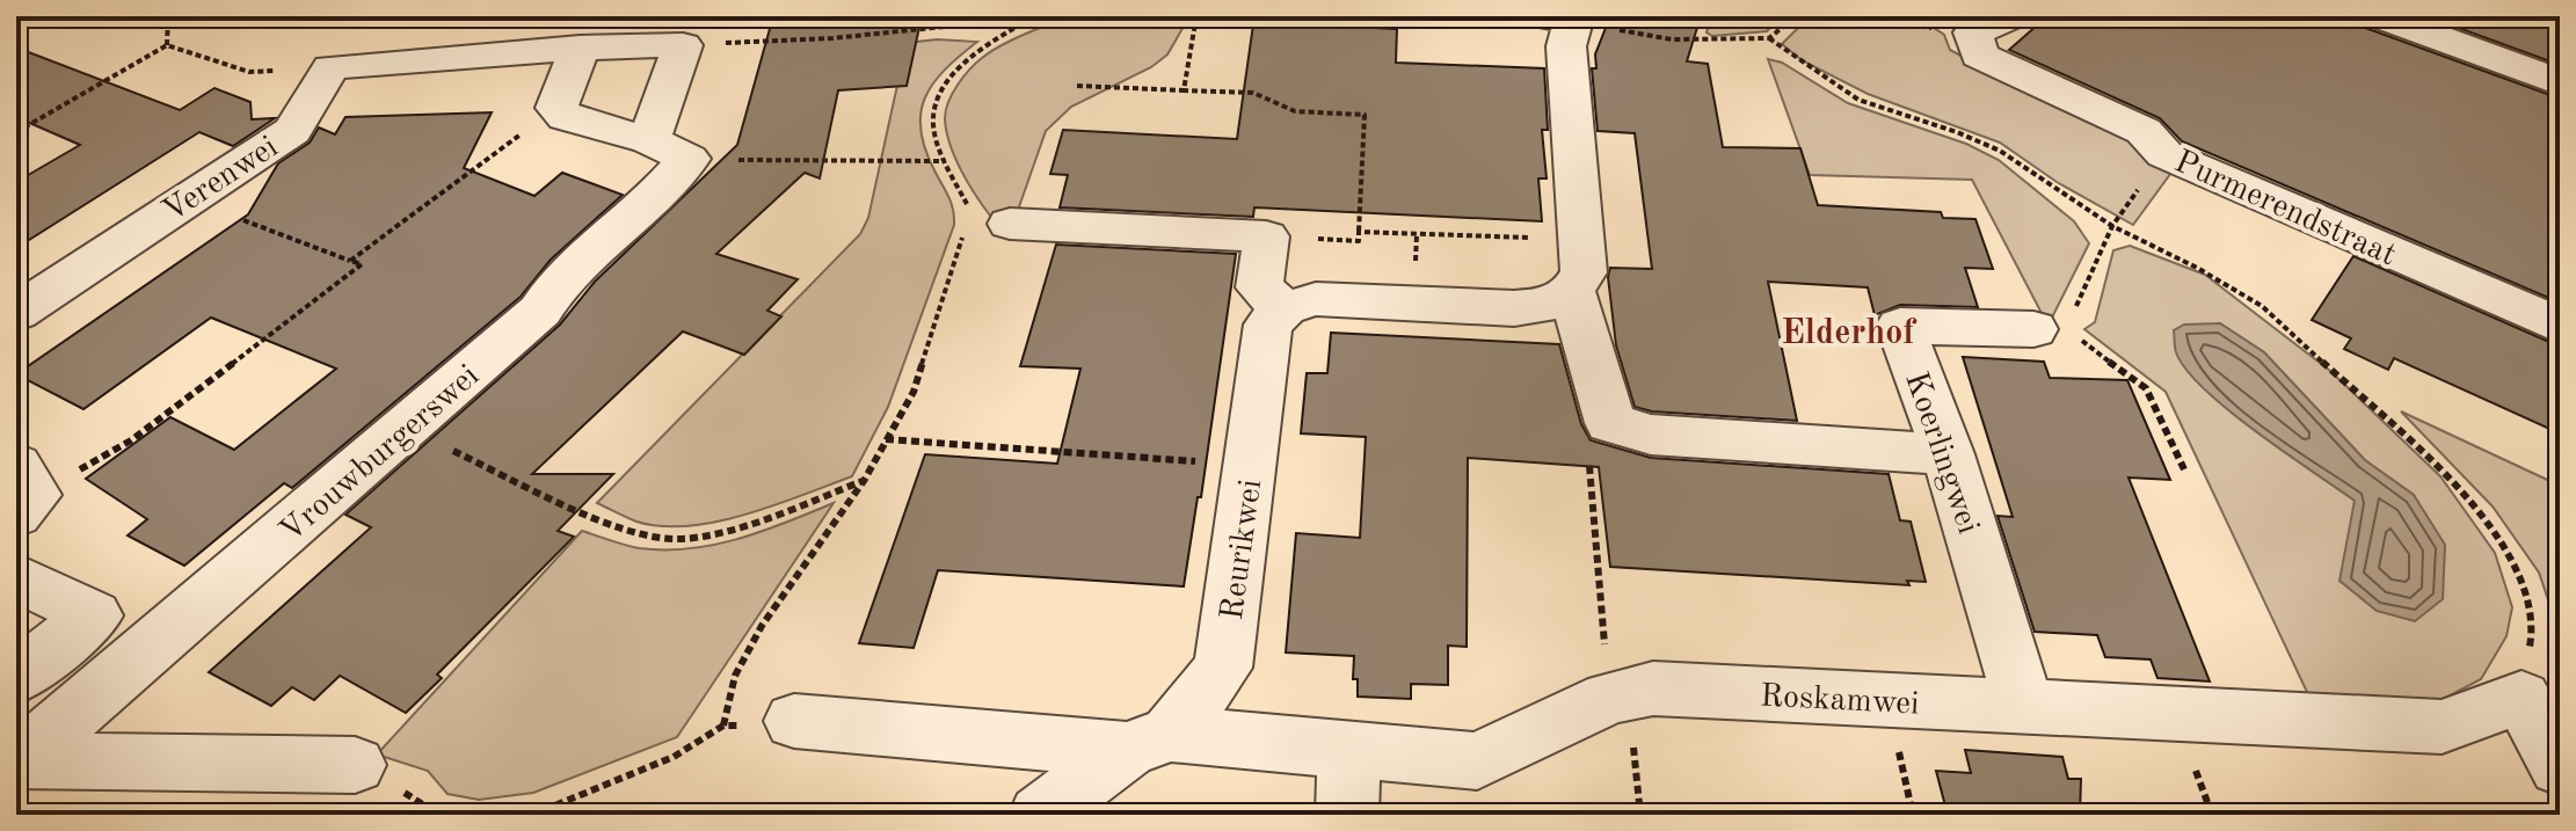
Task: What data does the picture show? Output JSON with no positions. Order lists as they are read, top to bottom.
{
  "streets": {
    "street": [
      "Verenwei",
      "Purmerendstraat",
      "Vrouwburgerswei",
      "Koerlingwei",
      "Reurikwei",
      "Roskamwei"
    ]
  },
  "crossings": [
    ["Koerlingwei", "Roskamwei"],
    ["Reurikwei", "Roskamwei"]
  ],
  "districts": ["Elderhof"]
}
